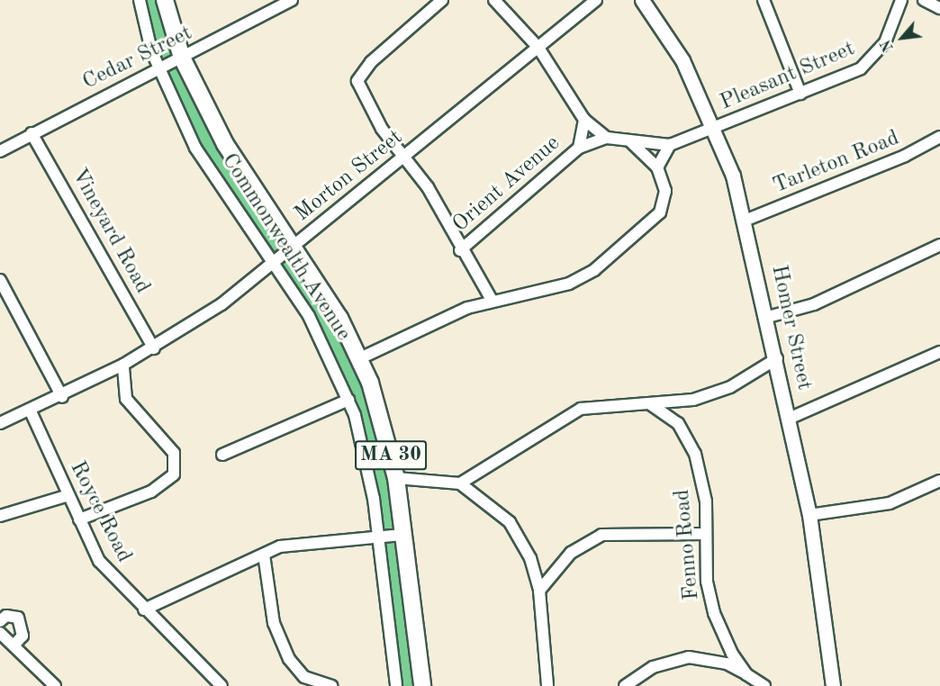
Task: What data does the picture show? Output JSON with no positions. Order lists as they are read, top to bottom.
{
  "streets": {
    "main road": ["Commonwealth Avenue", "MA 30"],
    "street": [
      "Cedar Street",
      "Pleasant Street",
      "Tarleton Road",
      "Morton Street",
      "Orient Avenue",
      "Vineyard Road",
      "Homer Street",
      "Royce Road",
      "Fenno Road"
    ]
  },
  "crossings": [
    ["Cedar Street", "Vineyard Road"],
    ["Cedar Street", "Commonwealth Avenue"],
    ["Pleasant Street", "Homer Street"],
    ["Tarleton Road", "Homer Street"],
    ["Morton Street", "Vineyard Road"],
    ["Morton Street", "Commonwealth Avenue"],
    ["Morton Street", "Royce Road"]
  ],
  "north": "bottom left"
}
